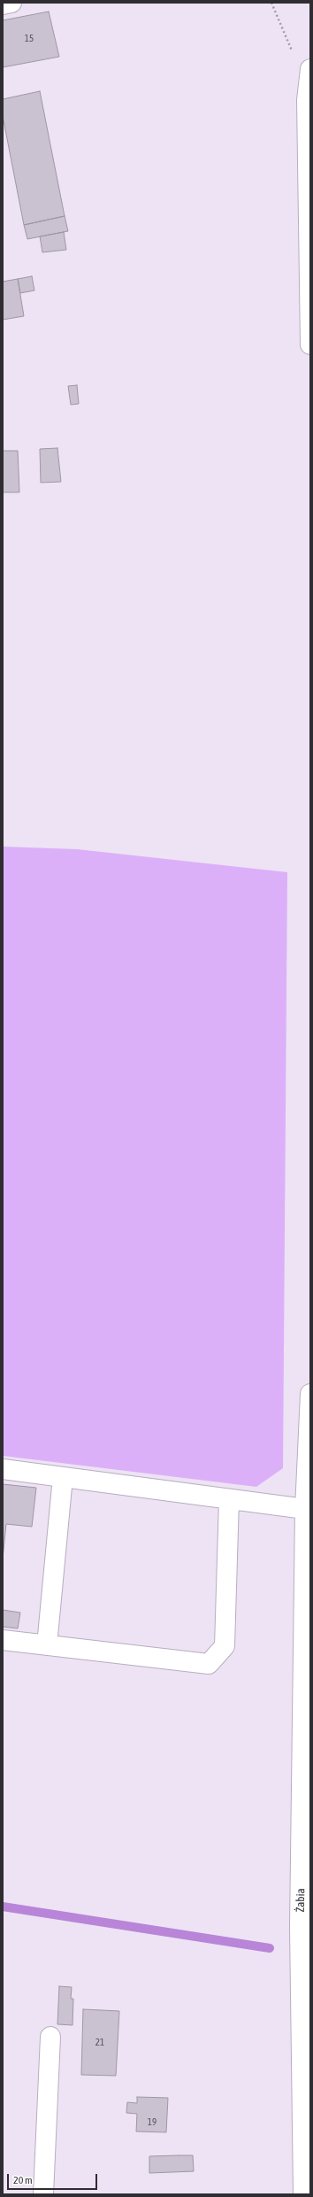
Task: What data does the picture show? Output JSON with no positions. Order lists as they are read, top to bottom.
{
  "streets": {
    "street": ["Żabia"]
  },
  "house_numbers": ["15", "21", "19"],
  "scale_bar": "20 m"
}
